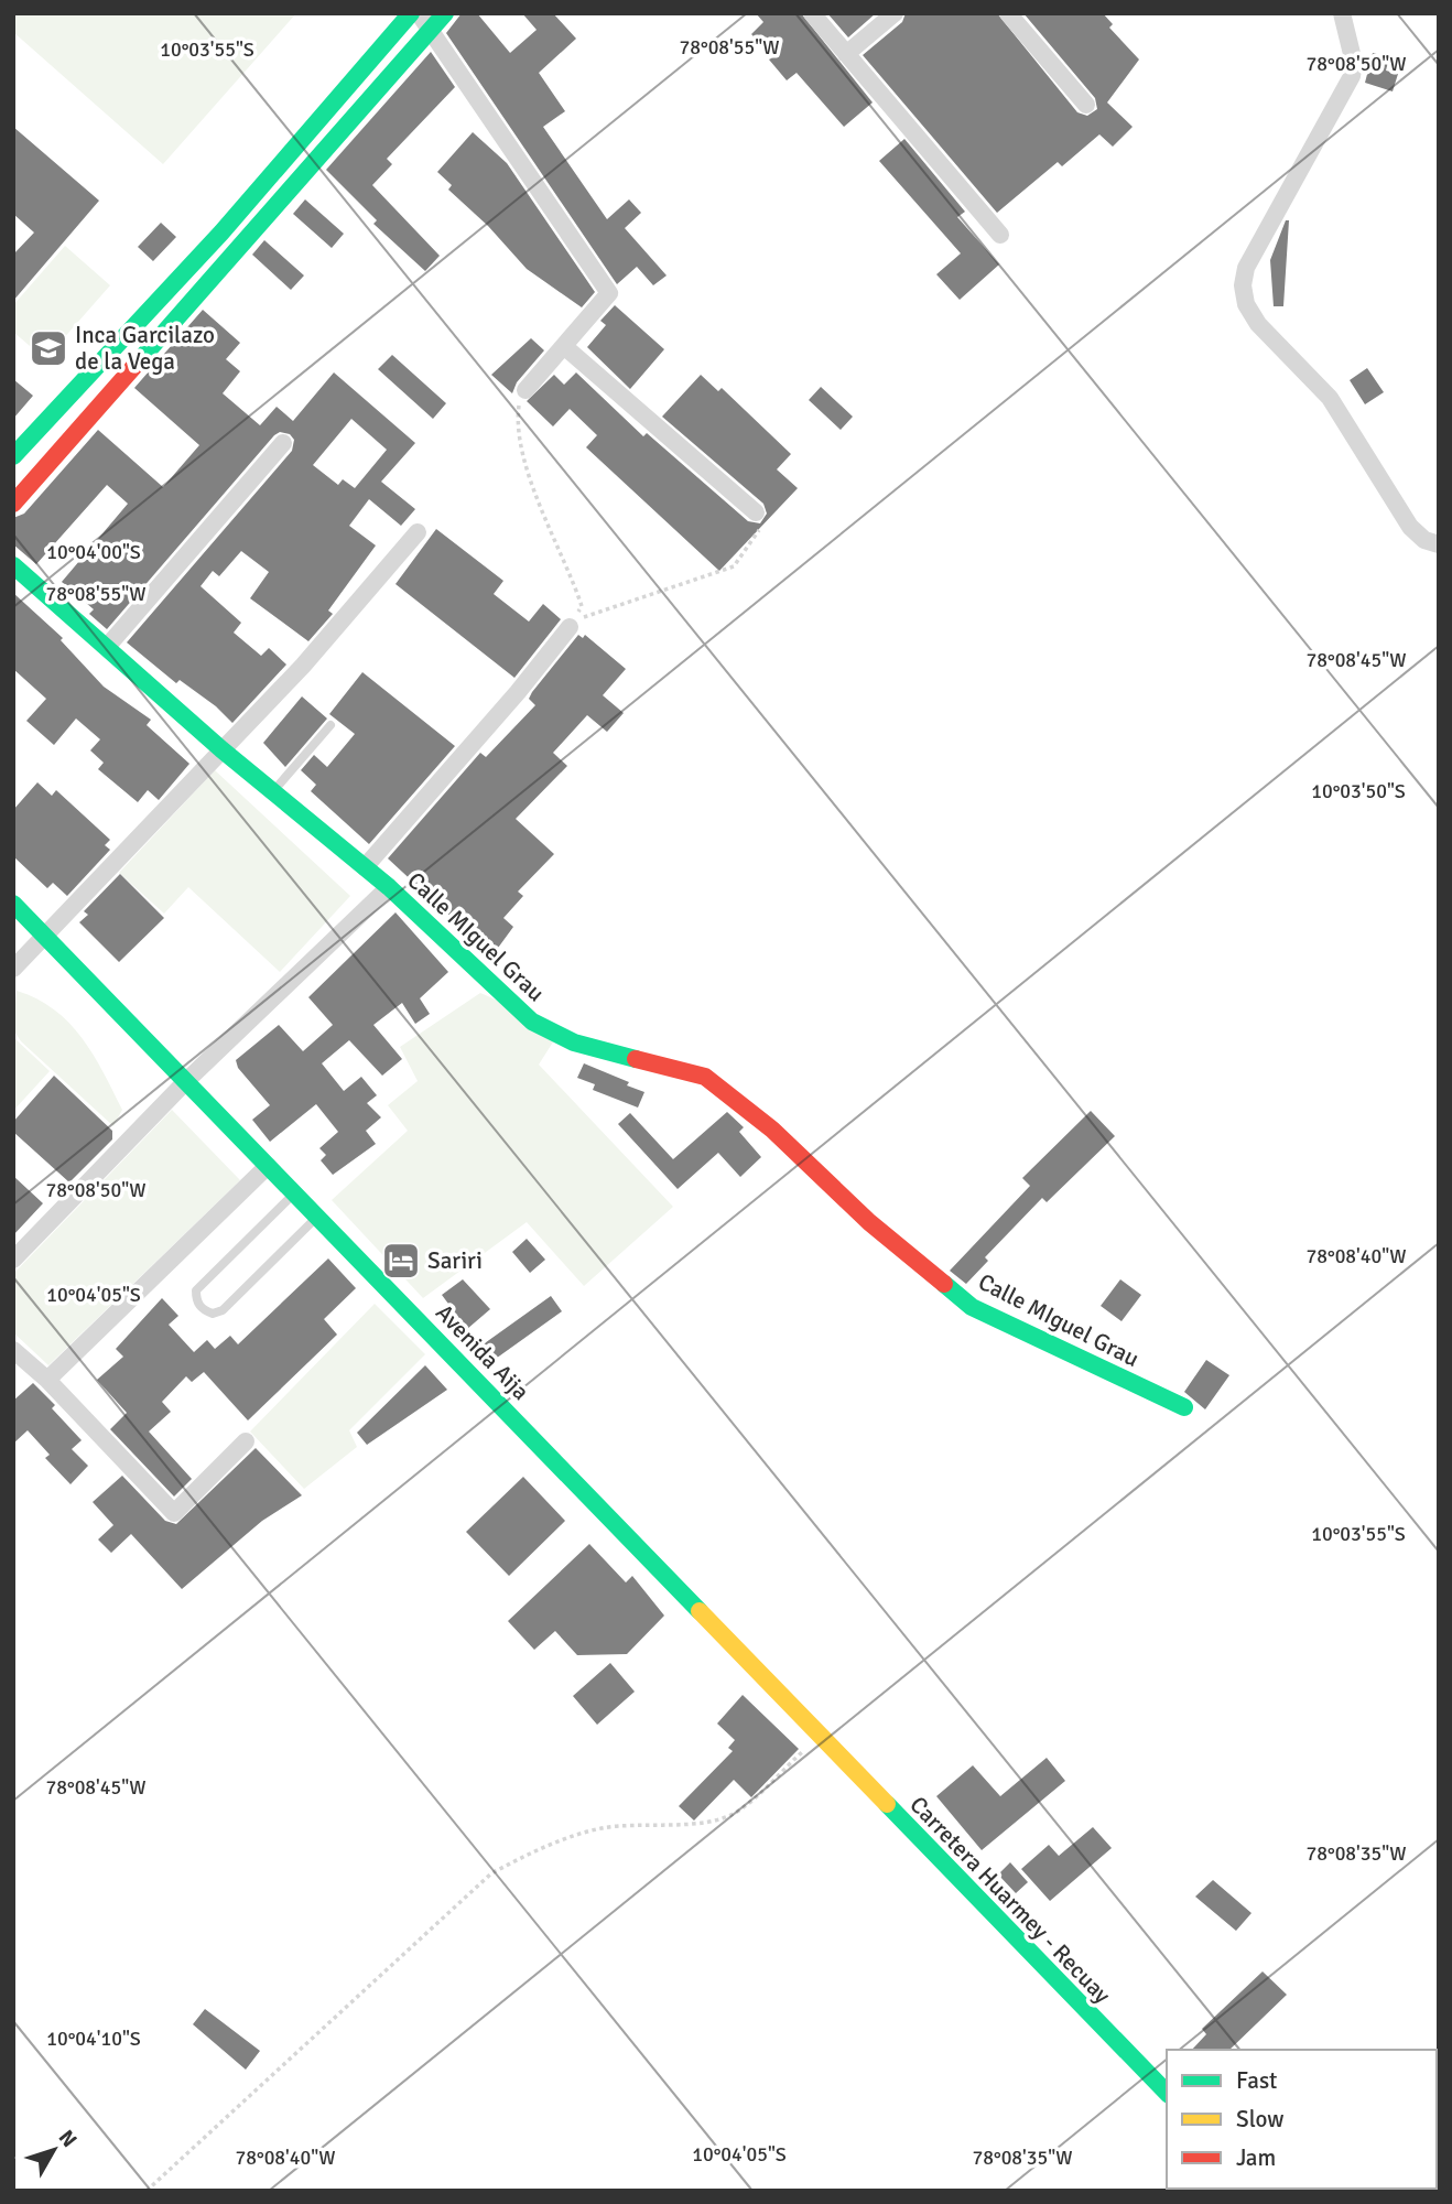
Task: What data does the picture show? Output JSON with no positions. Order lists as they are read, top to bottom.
{
  "streets": {
    "main road": ["Calle MIguel Grau", "Avenida Aija", "Carretera Huarmey - Recuay"]
  },
  "crossings": [
    ["Avenida Aija", "Carretera Huarmey - Recuay"]
  ],
  "places": {
    "school or university": ["Inca Garcilazo de la Vega"],
    "hotel": ["Sariri"]
  },
  "legend": ["Fast", "Slow", "Jam"],
  "north": "top right",
  "coordinates": [
    "78°08'55\"W",
    "10°03'55\"S",
    "78°08'50\"W",
    "10°04'00\"S",
    "78°08'45\"W",
    "10°03'50\"S",
    "78°08'40\"W",
    "10°04'05\"S",
    "78°08'35\"W",
    "10°04'10\"S"
  ]
}
